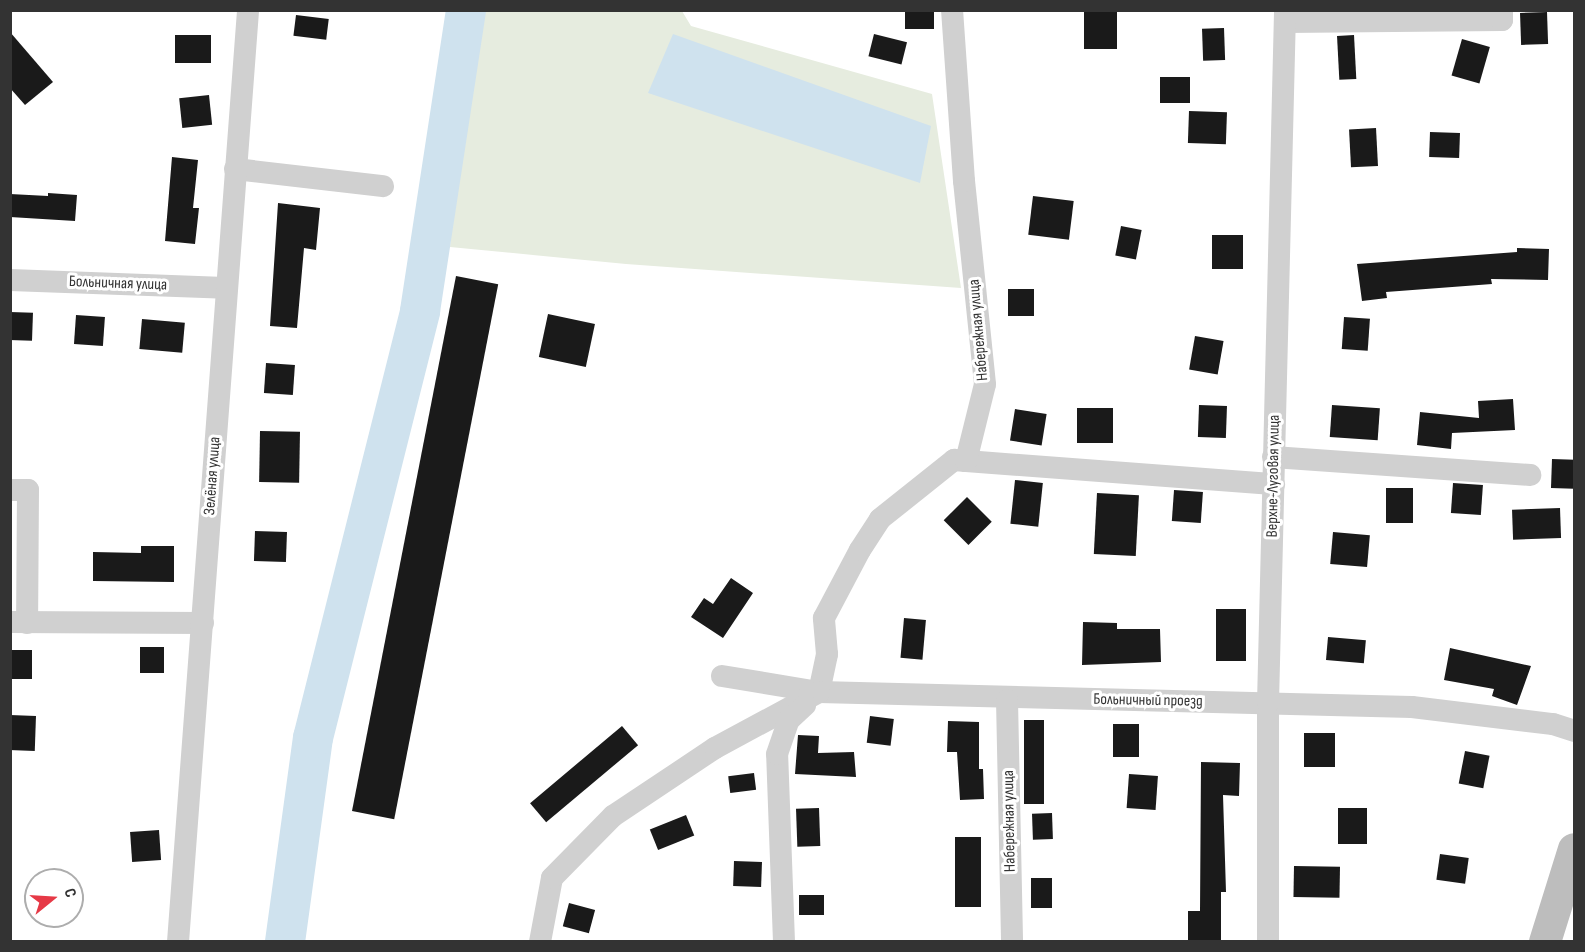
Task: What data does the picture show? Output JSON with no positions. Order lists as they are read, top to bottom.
{
  "streets": {
    "street": [
      "Больничная улица",
      "Набережная улица",
      "Зелёная улица",
      "Верхне-Луговая улица",
      "Больничный проезд"
    ]
  },
  "crossings": [
    ["Больничная улица", "Зелёная улица"],
    ["Набережная улица", "Больничный проезд"],
    ["Верхне-Луговая улица", "Больничный проезд"]
  ],
  "north": "right"
}
